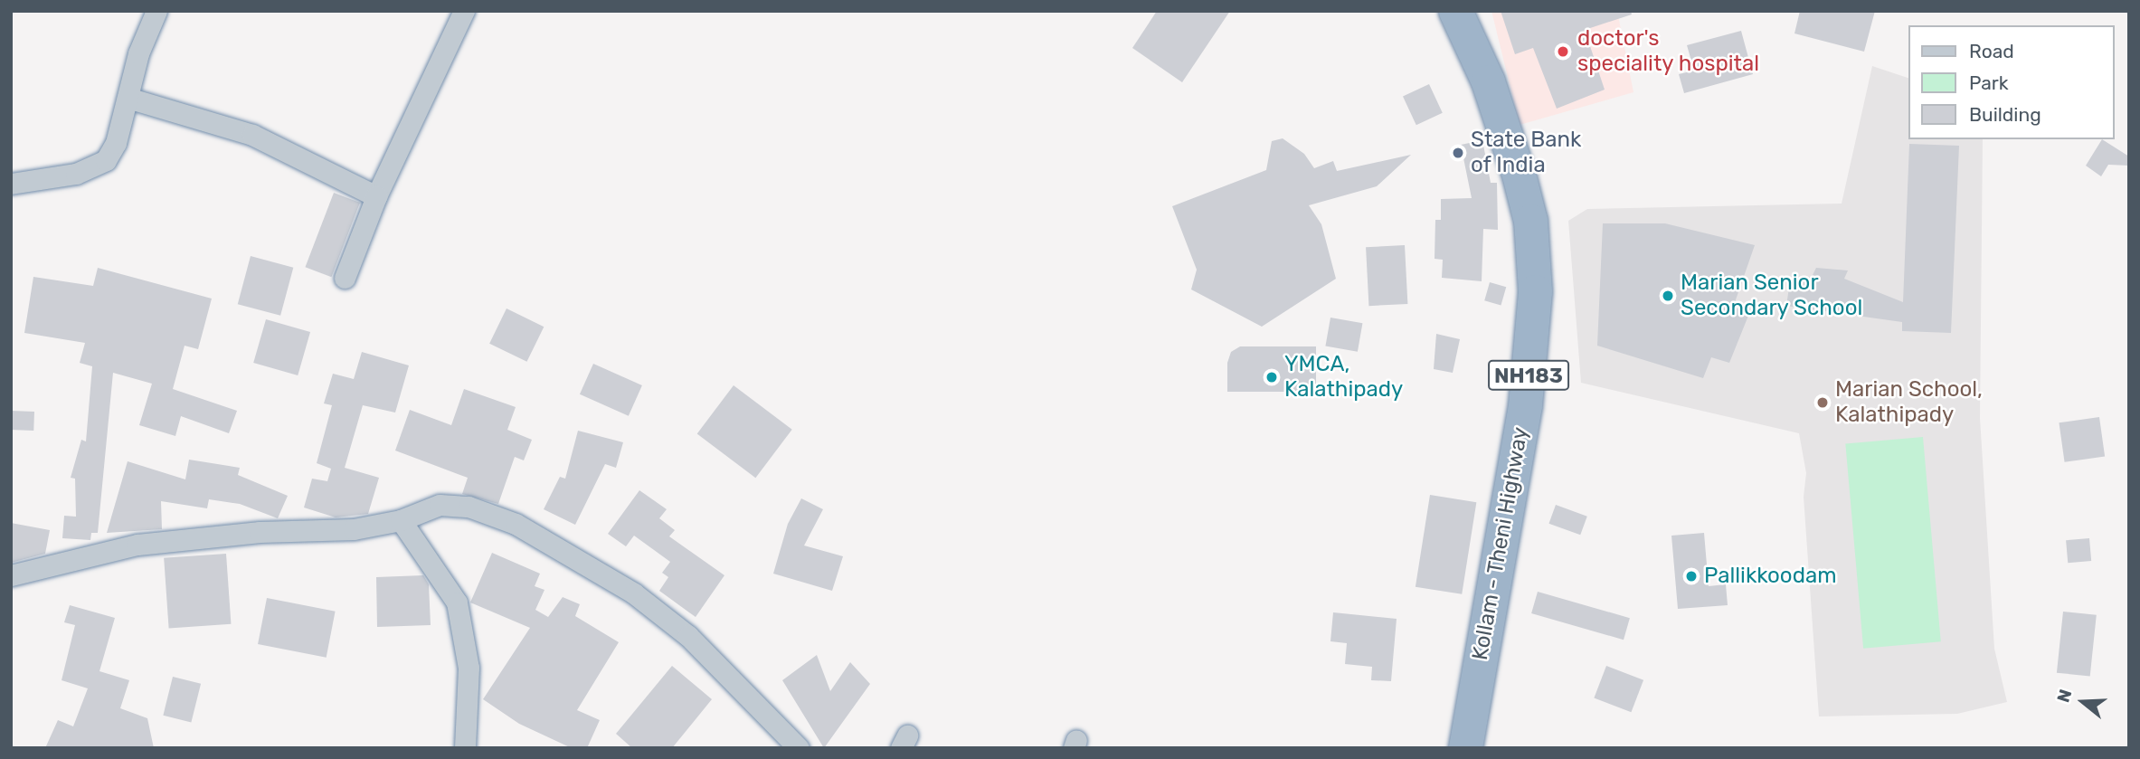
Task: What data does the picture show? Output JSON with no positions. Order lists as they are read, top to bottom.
{
  "streets": {
    "highway": ["NH183", "Kollam - Theni Highway"]
  },
  "places": [
    "doctor's speciality hospital",
    "State Bank of India",
    "Marian Senior Secondary School",
    "YMCA, Kalathipady",
    "Marian School, Kalathipady",
    "Pallikkoodam"
  ],
  "legend": ["Road", "Park", "Building"],
  "north": "left"
}
